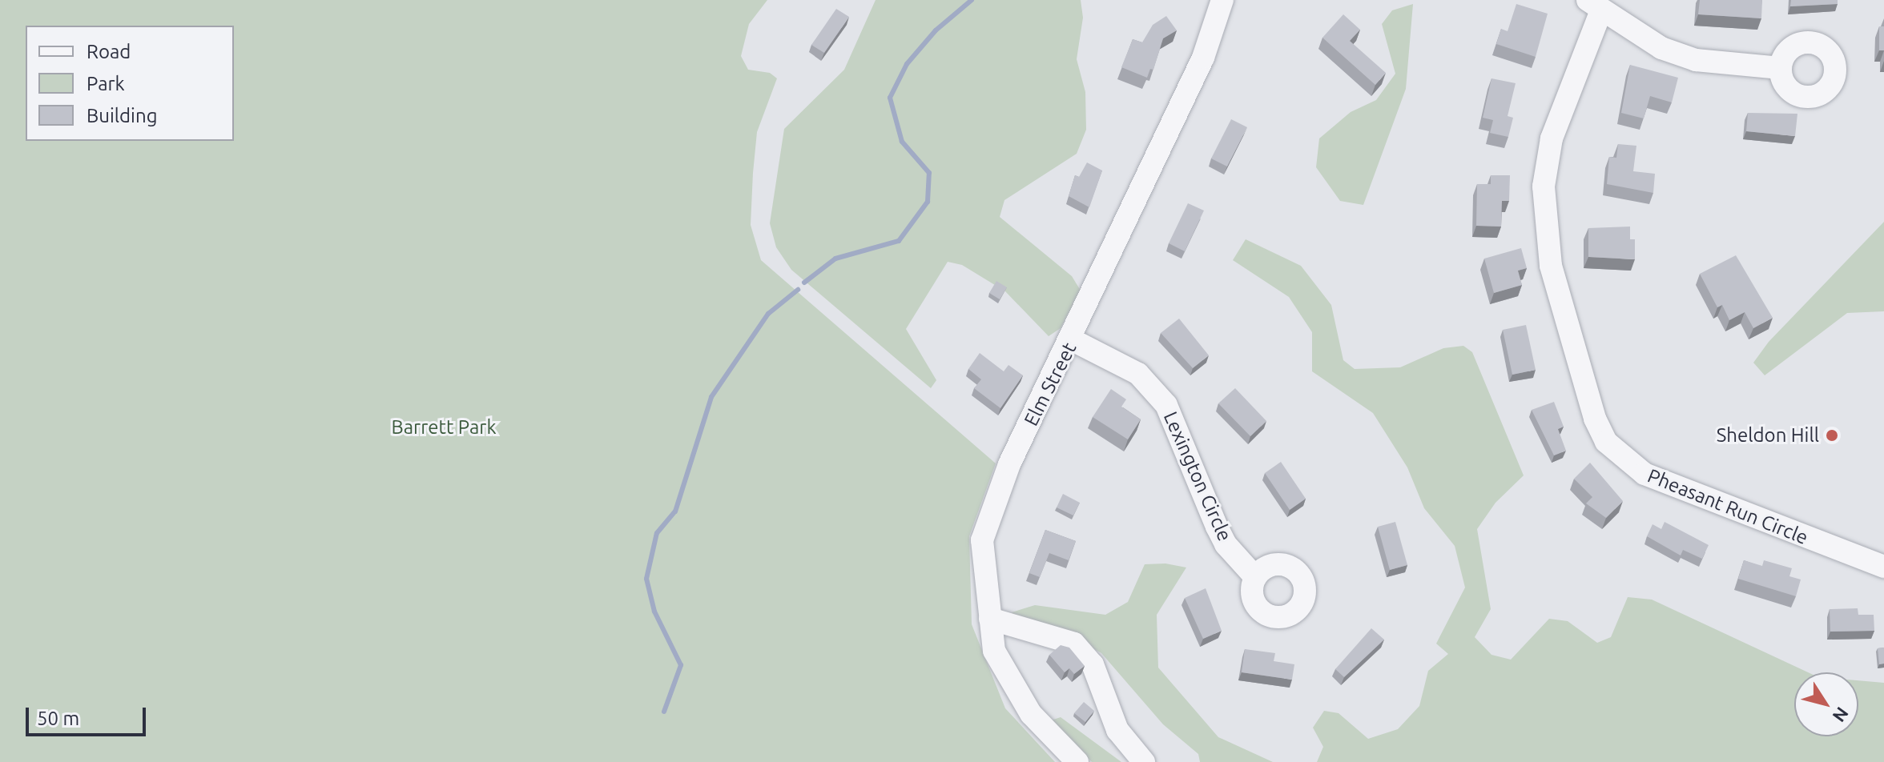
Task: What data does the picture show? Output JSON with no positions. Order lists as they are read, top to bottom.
{
  "streets": {
    "street": ["Elm Street", "Lexington Circle", "Pheasant Run Circle"]
  },
  "crossings": [
    ["Elm Street", "Lexington Circle"]
  ],
  "parks": ["Barrett Park"],
  "places": ["Sheldon Hill"],
  "legend": ["Road", "Park", "Building"],
  "scale_bar": "50 m",
  "north": "bottom right"
}
